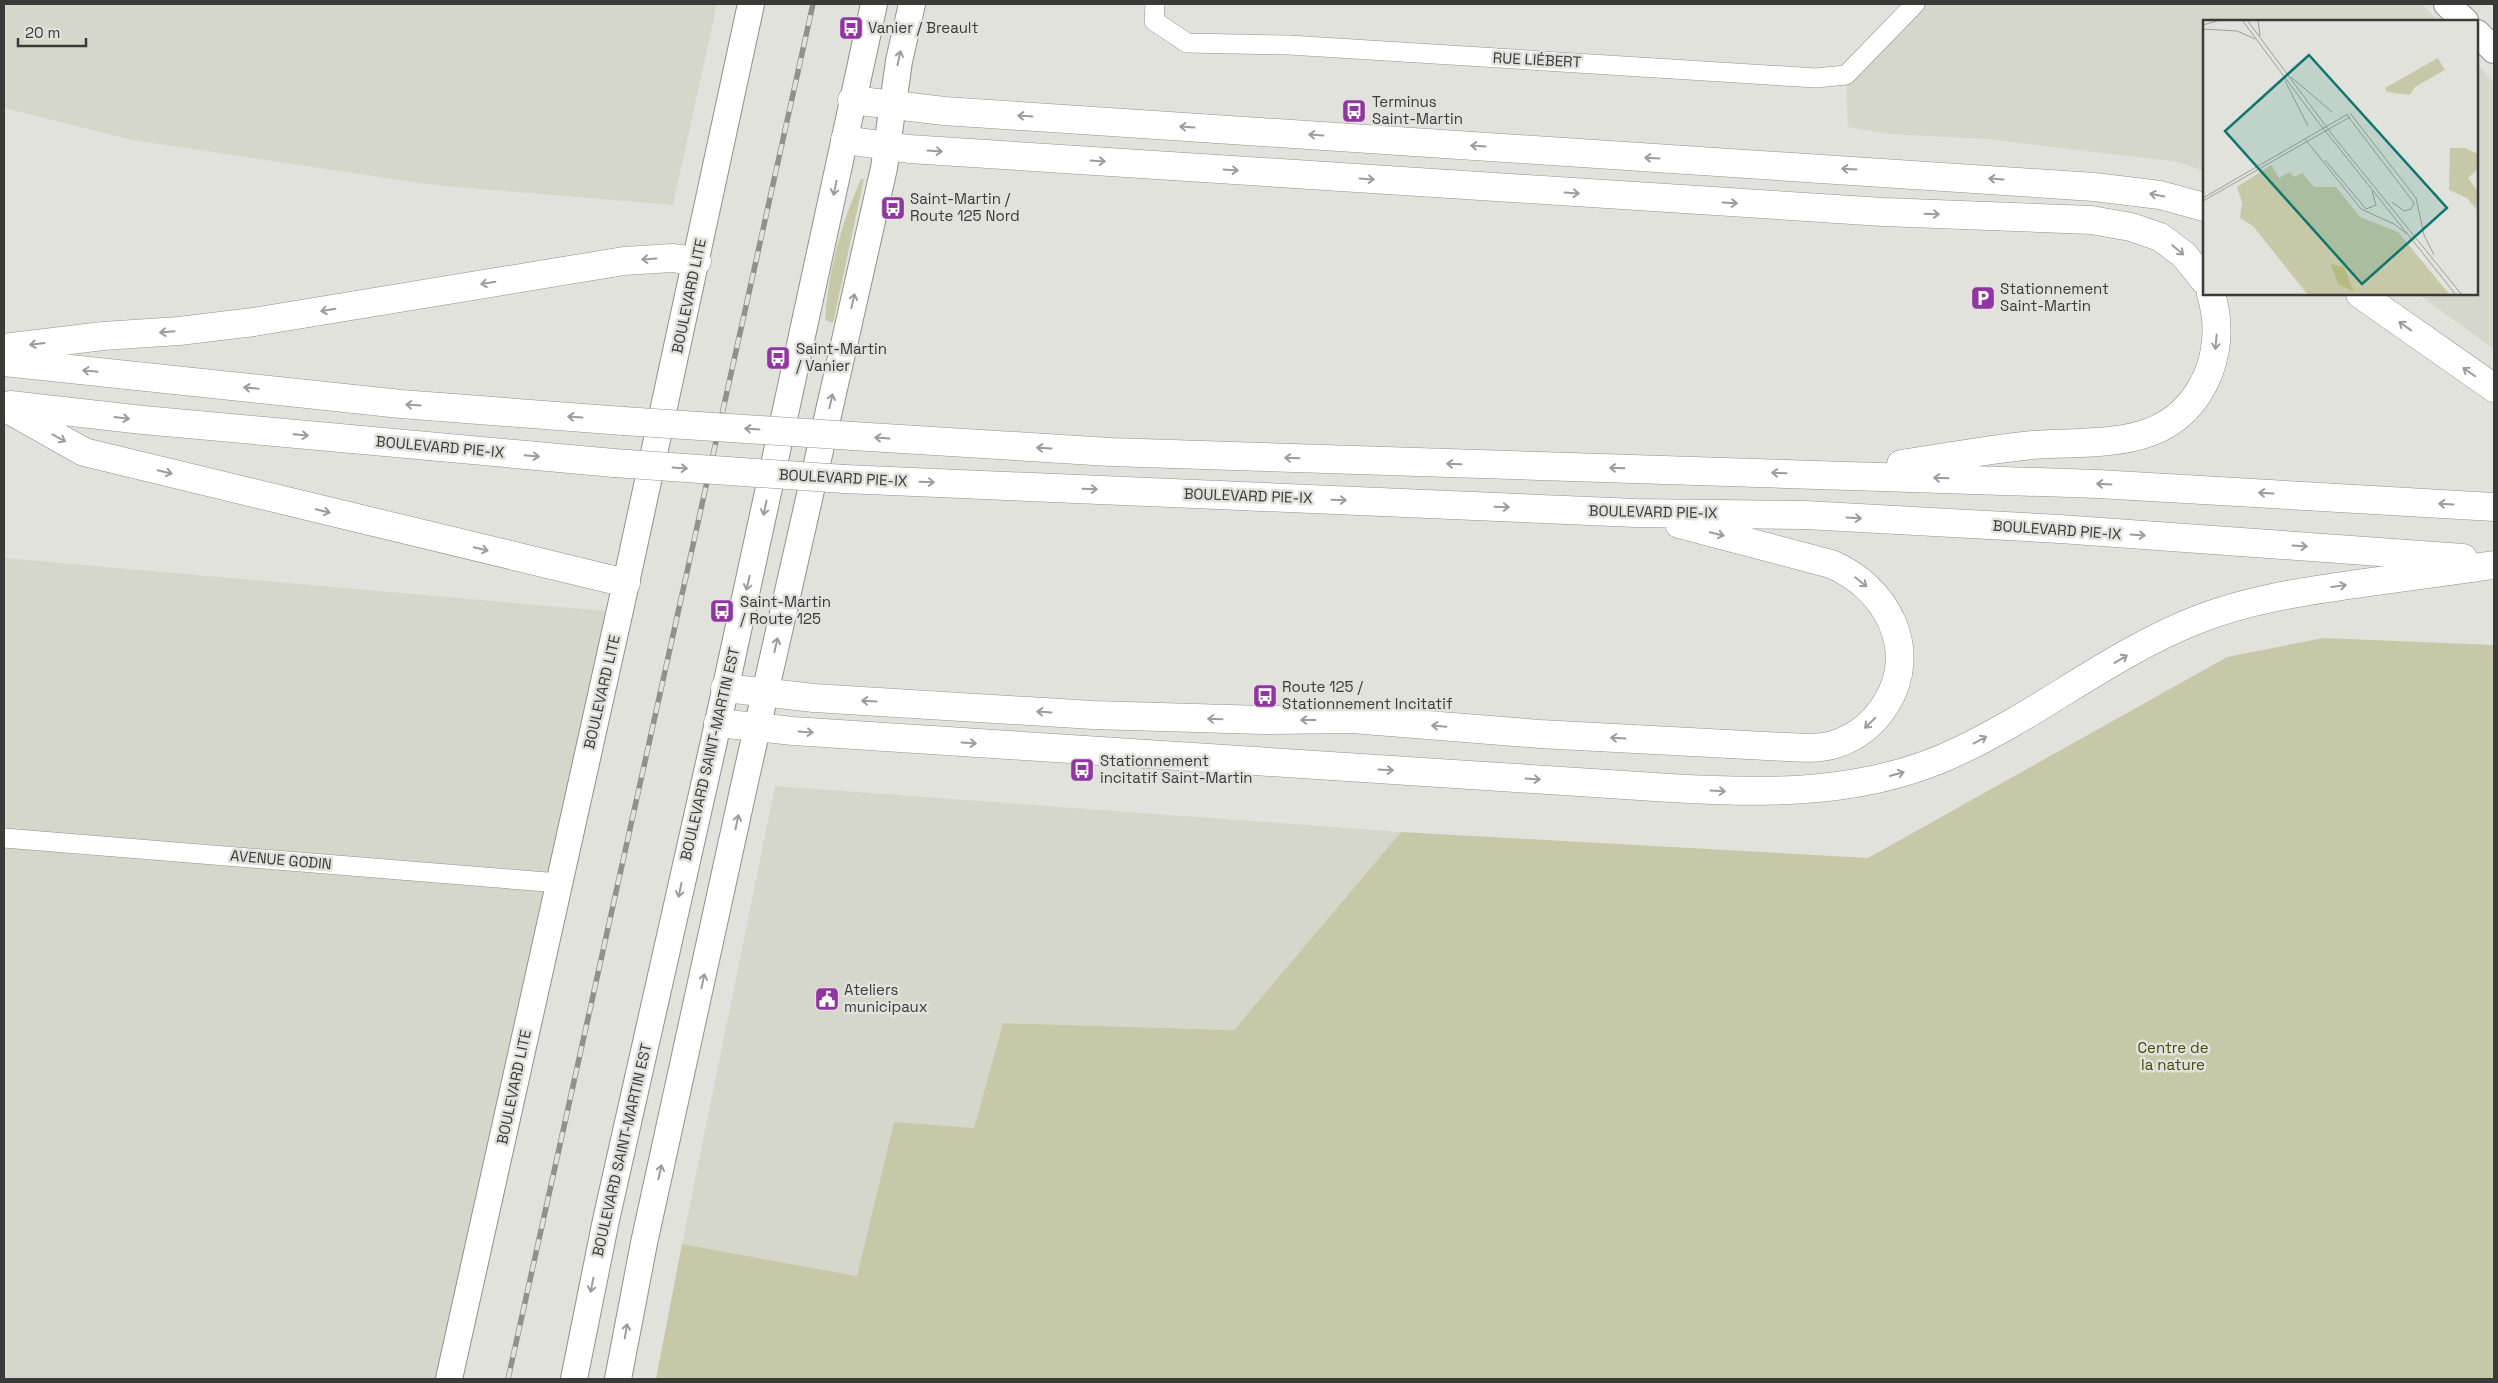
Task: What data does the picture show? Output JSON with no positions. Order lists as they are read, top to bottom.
{
  "streets": {
    "highway": ["BOULEVARD PIE-IX"],
    "main road": ["BOULEVARD LITE", "BOULEVARD SAINT-MARTIN EST"],
    "street": ["RUE LIÉBERT", "AVENUE GODIN"]
  },
  "crossings": [
    ["BOULEVARD LITE", "AVENUE GODIN"]
  ],
  "parks": ["Centre de la nature"],
  "places": {
    "bus stop": [
      "Vanier / Breault",
      "Terminus Saint-Martin",
      "Saint-Martin / Route 125 Nord",
      "Saint-Martin / Vanier",
      "Saint-Martin / Route 125",
      "Route 125 / Stationnement Incitatif",
      "Stationnement incitatif Saint-Martin"
    ],
    "parking": ["Stationnement Saint-Martin"],
    "public building": ["Ateliers municipaux"]
  },
  "scale_bar": "20 m"
}
